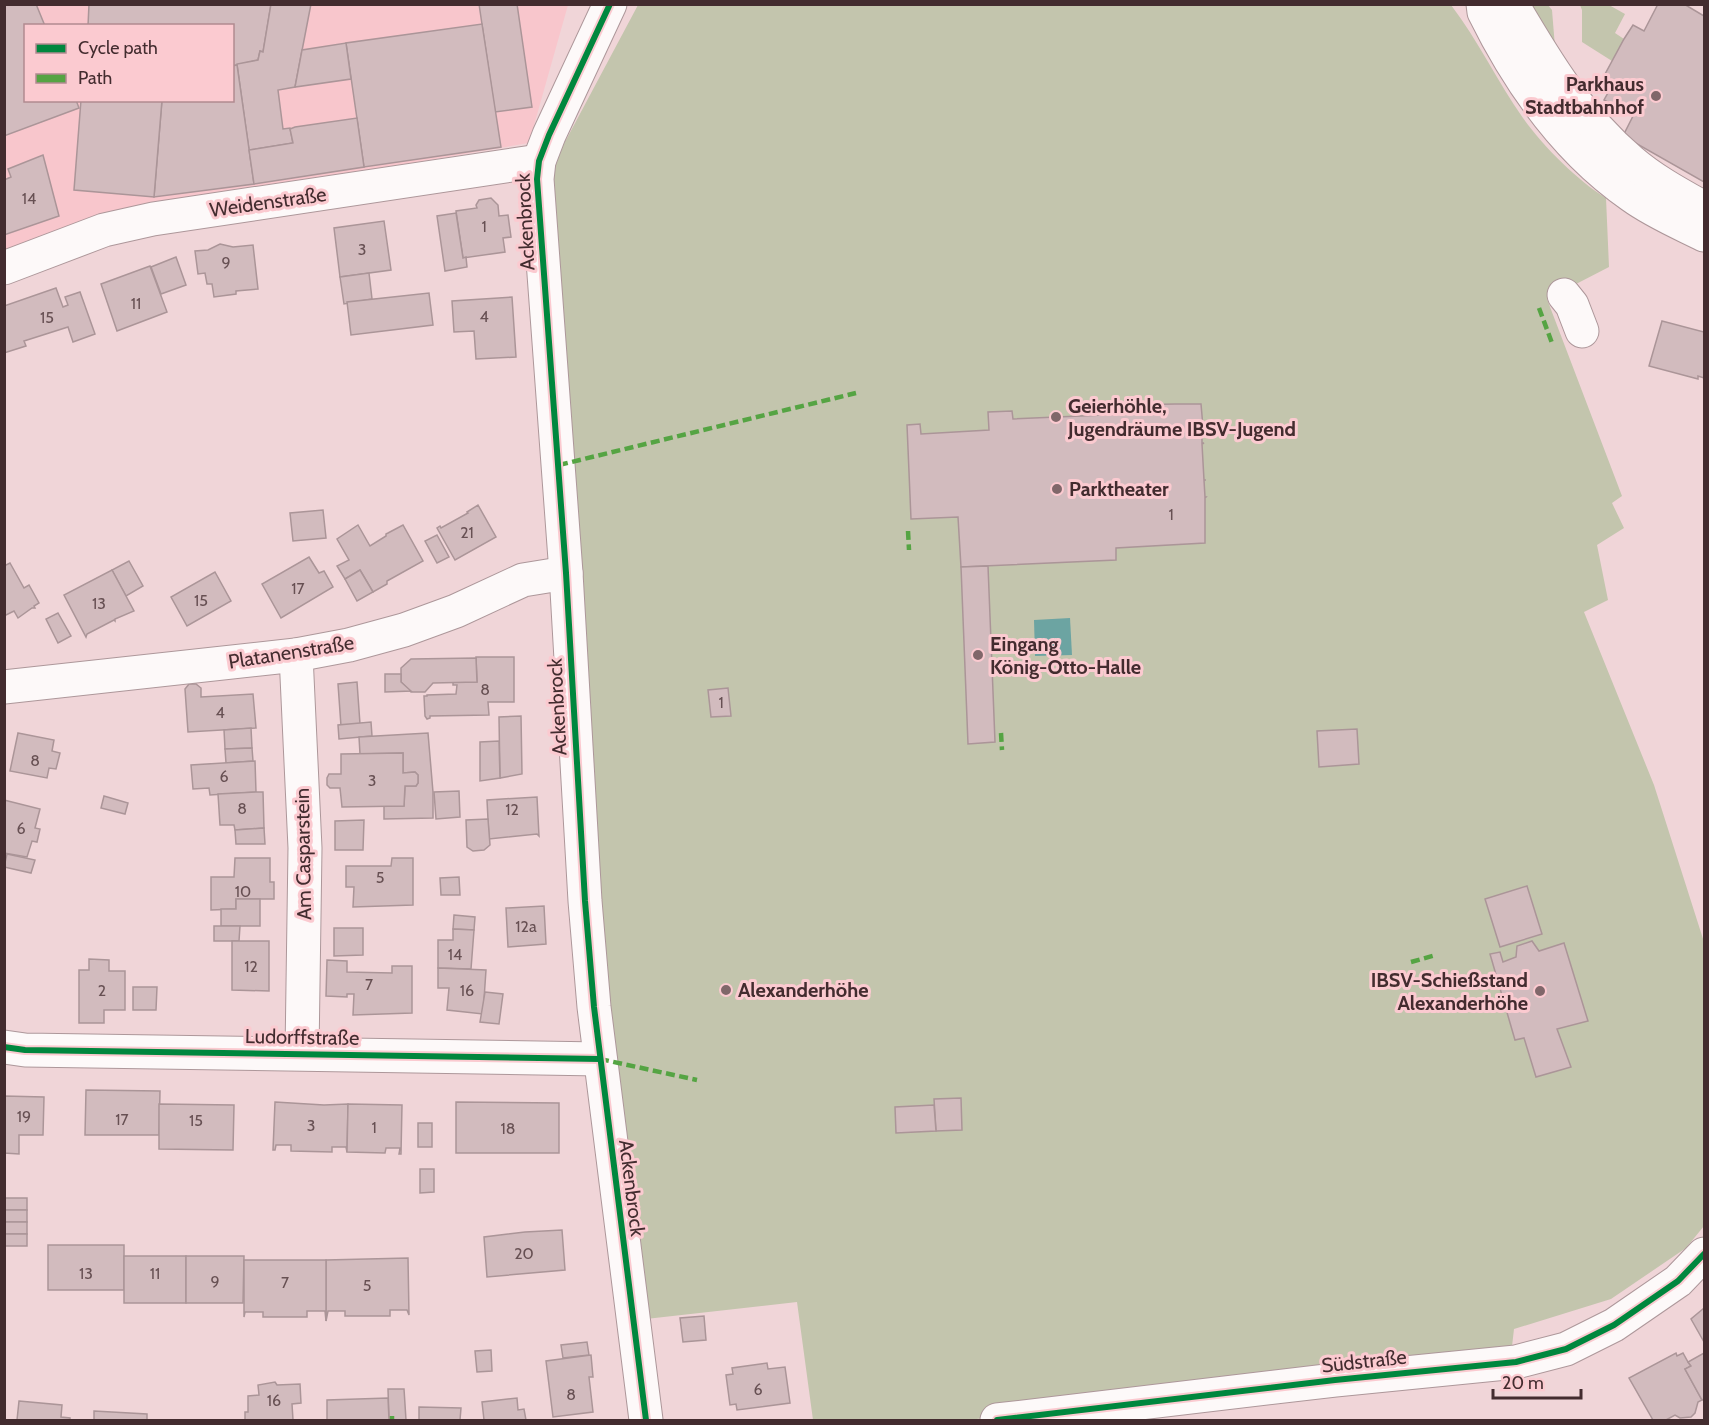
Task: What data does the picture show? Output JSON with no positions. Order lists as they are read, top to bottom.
{
  "streets": {
    "street": [
      "Weidenstraße",
      "Ackenbrock",
      "Platanenstraße",
      "Am Casparstein",
      "Ludorffstraße",
      "Südstraße"
    ]
  },
  "crossings": [
    ["Weidenstraße", "Ackenbrock"],
    ["Ackenbrock", "Platanenstraße"],
    ["Ackenbrock", "Ludorffstraße"],
    ["Platanenstraße", "Am Casparstein"],
    ["Am Casparstein", "Ludorffstraße"]
  ],
  "places": [
    "Parkhaus Stadtbahnhof",
    "Geierhöhle, Jugendräume IBSV-Jugend",
    "Parktheater",
    "Eingang König-Otto-Halle",
    "Alexanderhöhe",
    "IBSV-Schießstand Alexanderhöhe"
  ],
  "house_numbers": [
    "14",
    "1",
    "3",
    "9",
    "11",
    "4",
    "15",
    "1",
    "21",
    "17",
    "15",
    "13",
    "8",
    "1",
    "4",
    "8",
    "6",
    "3",
    "8",
    "12",
    "6",
    "5",
    "10",
    "12a",
    "14",
    "12",
    "7",
    "2",
    "16",
    "19",
    "17",
    "15",
    "3",
    "1",
    "18",
    "20",
    "13",
    "11",
    "9",
    "7",
    "5",
    "6",
    "8",
    "16"
  ],
  "legend": ["Cycle path", "Path"],
  "scale_bar": "20 m"
}
